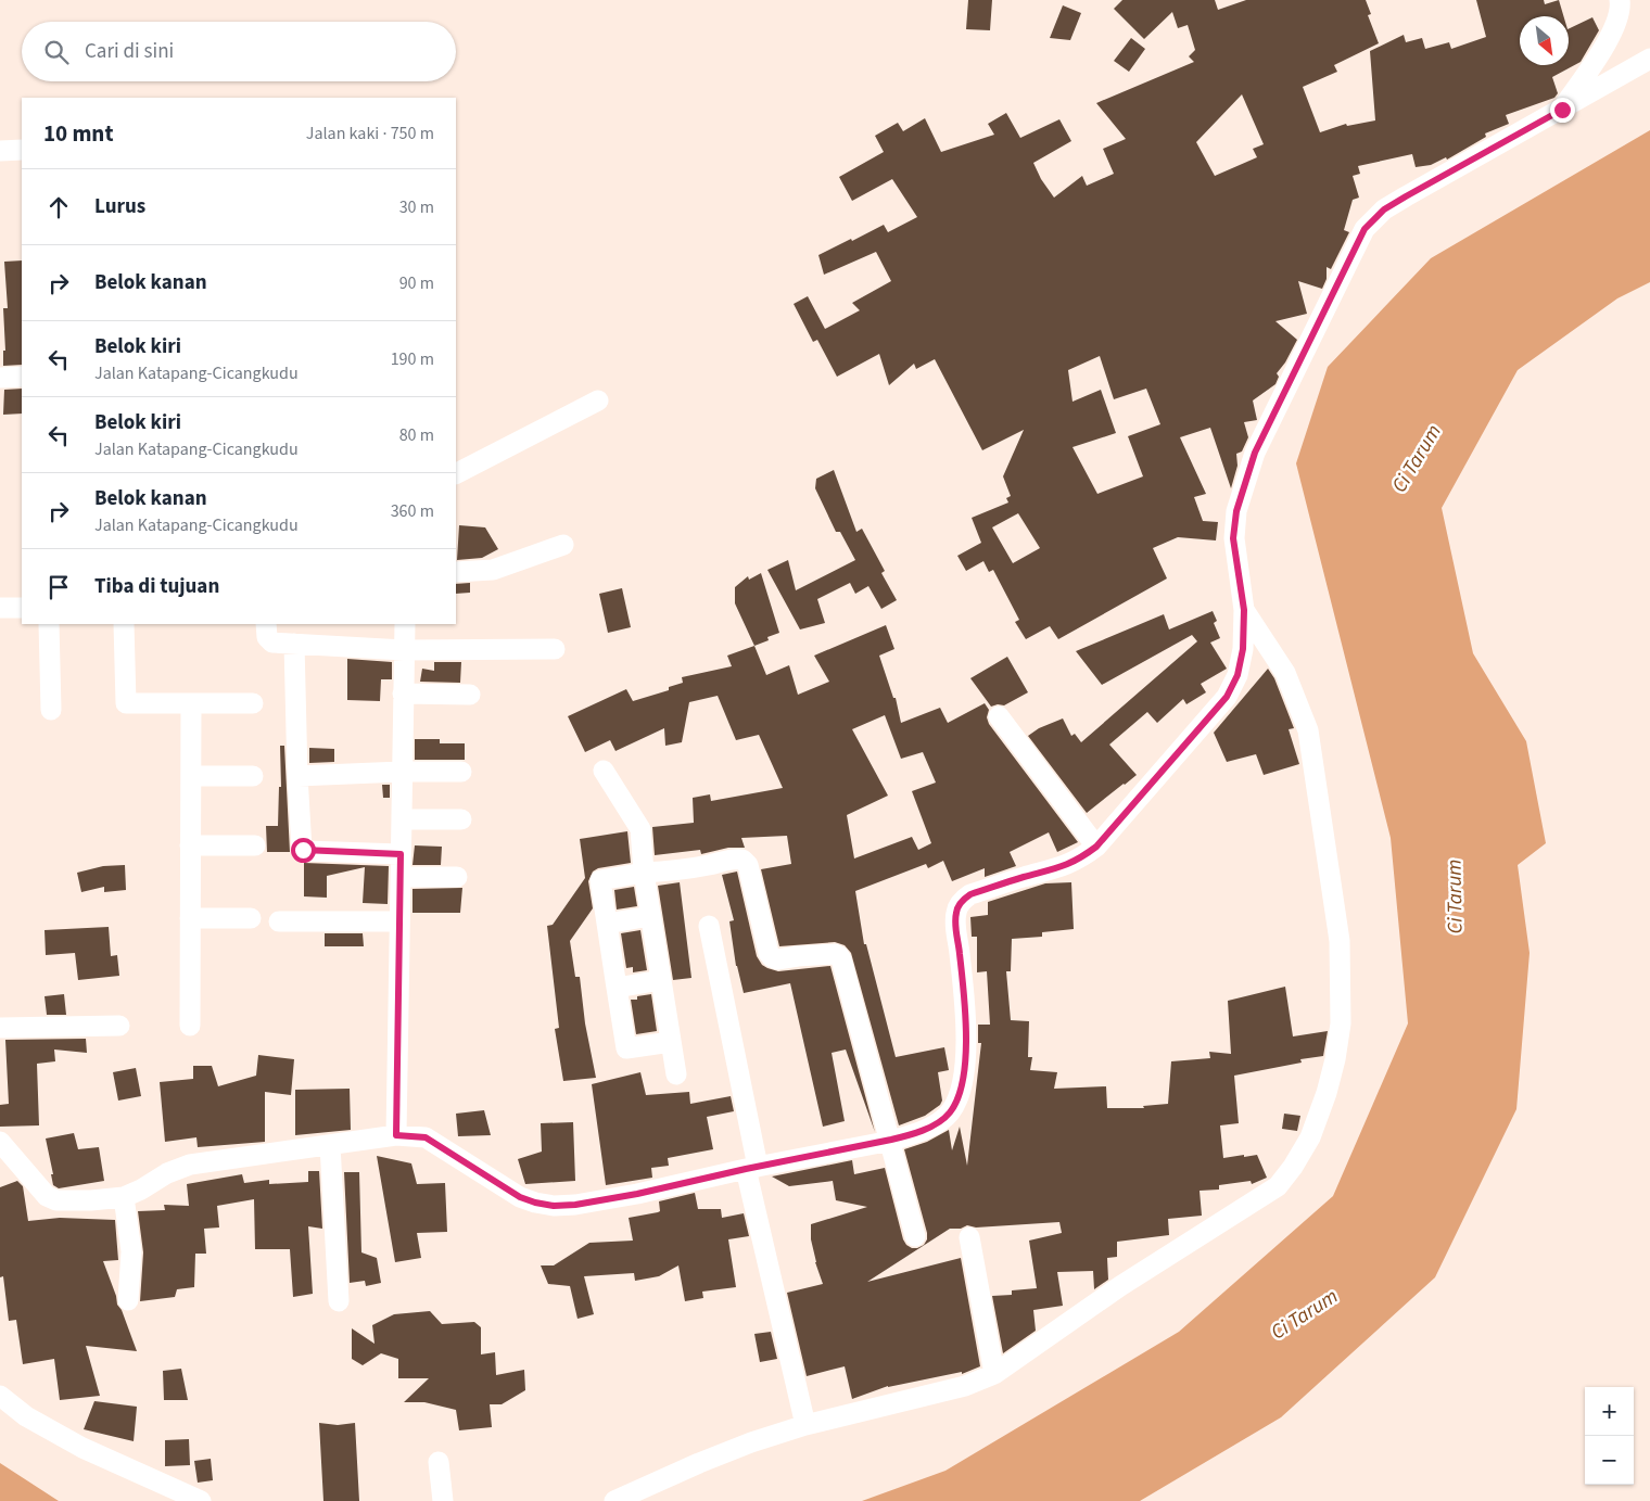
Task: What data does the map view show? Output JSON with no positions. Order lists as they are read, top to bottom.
{
  "water": ["Ci Tarum"],
  "north": "bottom right",
  "page": {
    "search": "Cari di sini",
    "heading": ["10 mnt", "Jalan kaki · 750 m"],
    "list": [
      ["Lurus", "30 m"],
      ["Belok kanan", "90 m"],
      ["Belok kiri", "Jalan Katapang-Cicangkudu", "190 m"],
      ["Belok kiri", "Jalan Katapang-Cicangkudu", "80 m"],
      ["Belok kanan", "Jalan Katapang-Cicangkudu", "360 m"],
      "Tiba di tujuan"
    ],
    "map_buttons": ["+", "−"]
  }
}
